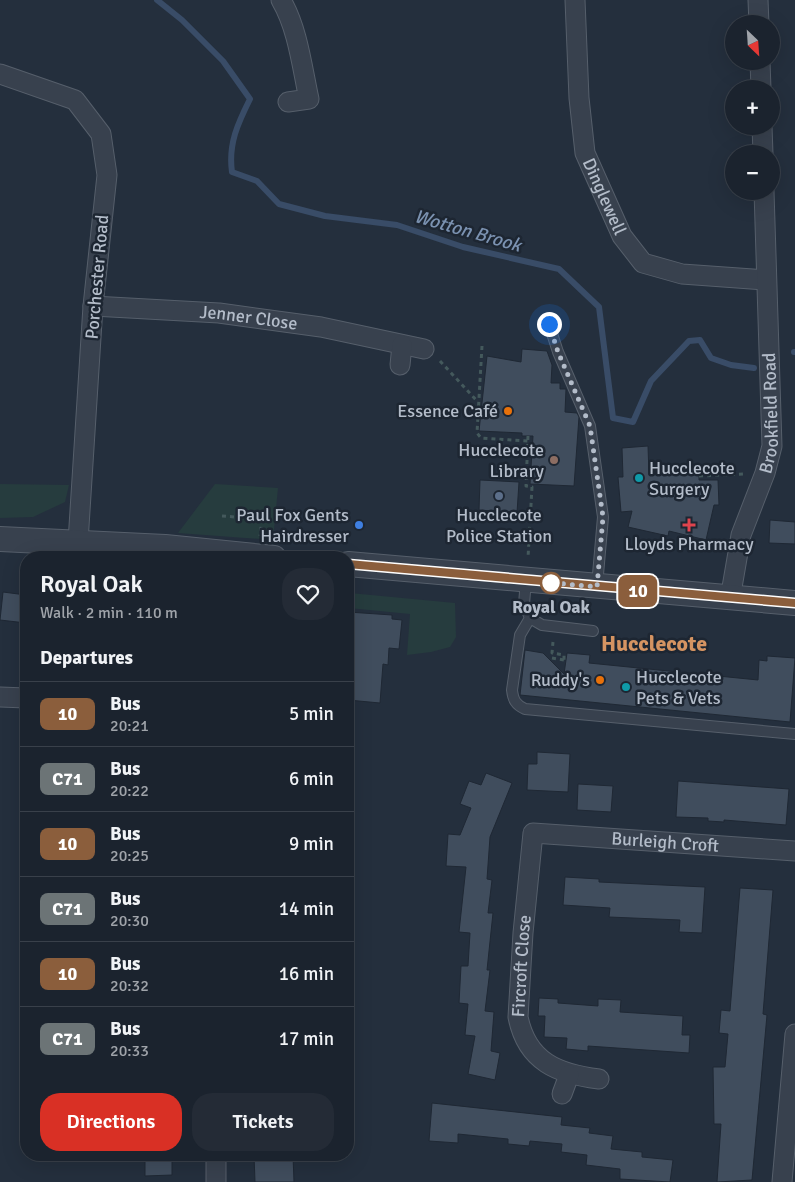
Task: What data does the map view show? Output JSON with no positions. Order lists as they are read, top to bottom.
{
  "streets": {
    "street": [
      "Dinglewell",
      "Porchester Road",
      "Jenner Close",
      "Brookfield Road",
      "Burleigh Croft",
      "Fircroft Close"
    ]
  },
  "crossings": [
    ["Dinglewell", "Brookfield Road"],
    ["Porchester Road", "Jenner Close"],
    ["Burleigh Croft", "Fircroft Close"]
  ],
  "districts": ["Hucclecote"],
  "water": ["Wotton Brook"],
  "places": {
    "other": [
      "Essence Café",
      "Hucclecote Library",
      "Hucclecote Surgery",
      "Hucclecote Police Station",
      "Paul Fox Gents Hairdresser",
      "Royal Oak",
      "Ruddy's",
      "Hucclecote Pets & Vets"
    ],
    "health": ["Lloyds Pharmacy"]
  },
  "lines": ["bus line 10"],
  "north": "bottom right",
  "page": {
    "on_map": "10",
    "map_buttons": ["+", "−"],
    "heading": [
      ["Royal Oak", "Walk · 2 min · 110 m"],
      "Departures"
    ],
    "list": [
      {
        "mark": "10",
        "name": "Bus",
        "note": "20:21",
        "value": "5 min"
      },
      {
        "mark": "C71",
        "name": "Bus",
        "note": "20:22",
        "value": "6 min"
      },
      {
        "mark": "10",
        "name": "Bus",
        "note": "20:25",
        "value": "9 min"
      },
      {
        "mark": "C71",
        "name": "Bus",
        "note": "20:30",
        "value": "14 min"
      },
      {
        "mark": "10",
        "name": "Bus",
        "note": "20:32",
        "value": "16 min"
      },
      {
        "mark": "C71",
        "name": "Bus",
        "note": "20:33",
        "value": "17 min"
      }
    ],
    "buttons": ["Directions", "Tickets"]
  }
}
